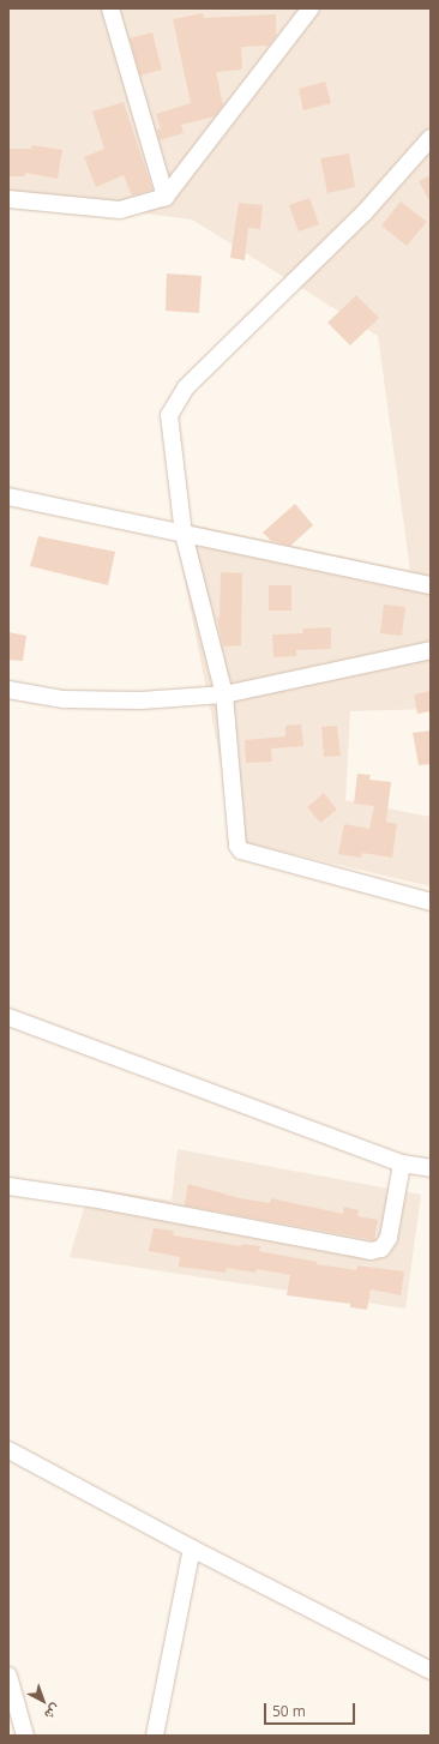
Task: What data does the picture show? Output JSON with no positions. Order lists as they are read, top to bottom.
{
  "scale_bar": "50 m",
  "north": "bottom right"
}
